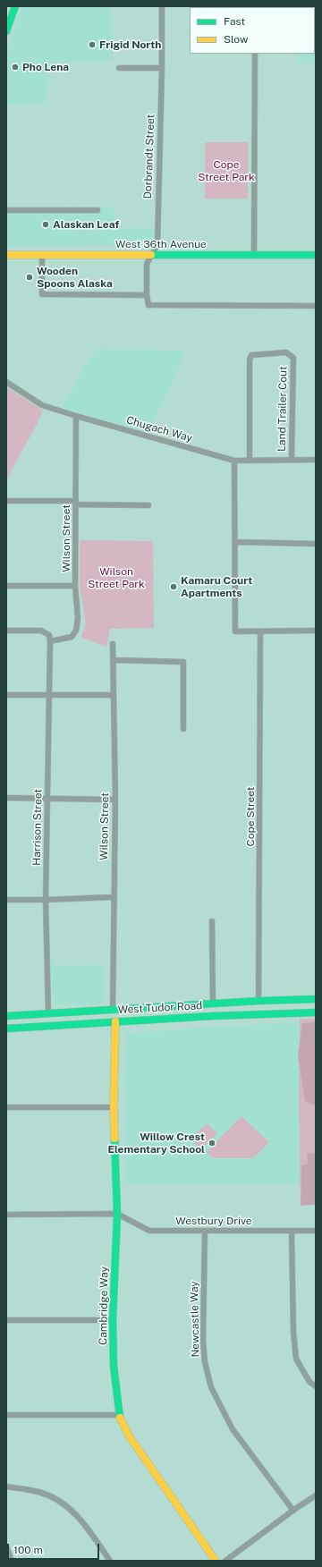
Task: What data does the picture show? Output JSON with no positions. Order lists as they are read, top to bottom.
{
  "streets": {
    "main road": ["West 36th Avenue", "West Tudor Road", "Cambridge Way"],
    "street": [
      "Dorbrandt Street",
      "Land Trailer Cout",
      "Chugach Way",
      "Wilson Street",
      "Cope Street",
      "Harrison Street",
      "Westbury Drive",
      "Newcastle Way"
    ]
  },
  "crossings": [
    ["Dorbrandt Street", "West 36th Avenue"],
    ["Land Trailer Cout", "Chugach Way"],
    ["Chugach Way", "Wilson Street"],
    ["Wilson Street", "Harrison Street"],
    ["Wilson Street", "West Tudor Road"],
    ["Cope Street", "West Tudor Road"],
    ["Harrison Street", "West Tudor Road"],
    ["West Tudor Road", "Cambridge Way"],
    ["Westbury Drive", "Cambridge Way"],
    ["Westbury Drive", "Newcastle Way"]
  ],
  "parks": ["Cope Street Park", "Wilson Street Park"],
  "places": [
    "Frigid North",
    "Pho Lena",
    "Alaskan Leaf",
    "Wooden Spoons Alaska",
    "Kamaru Court Apartments",
    "Willow Crest Elementary School"
  ],
  "legend": ["Fast", "Slow"],
  "scale_bar": "100 m"
}
